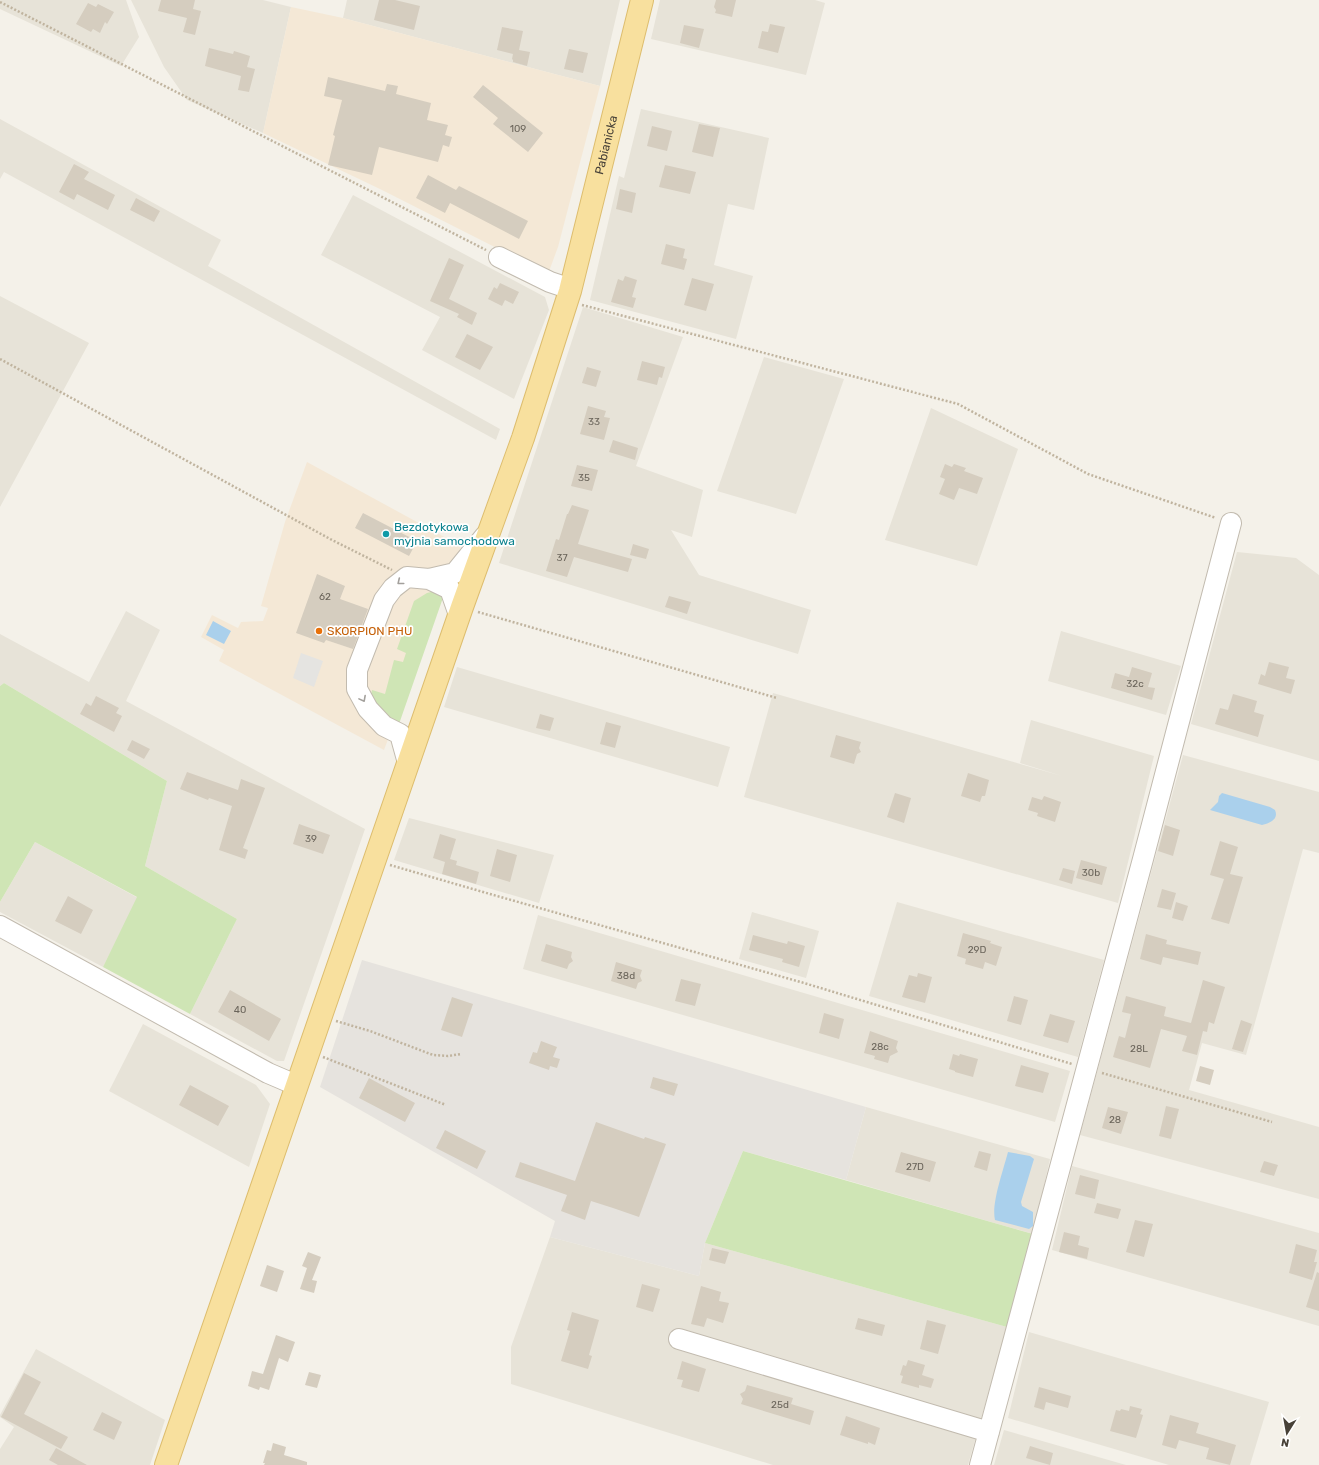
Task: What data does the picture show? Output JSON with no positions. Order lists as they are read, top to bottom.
{
  "streets": {
    "main road": ["Pabianicka"]
  },
  "places": ["Bezdotykowa myjnia samochodowa", "SKORPION PHU"],
  "house_numbers": [
    "109",
    "33",
    "35",
    "37",
    "62",
    "32c",
    "39",
    "30b",
    "29D",
    "38d",
    "40",
    "28c",
    "28L",
    "28",
    "27D",
    "25d"
  ],
  "north": "bottom"
}
